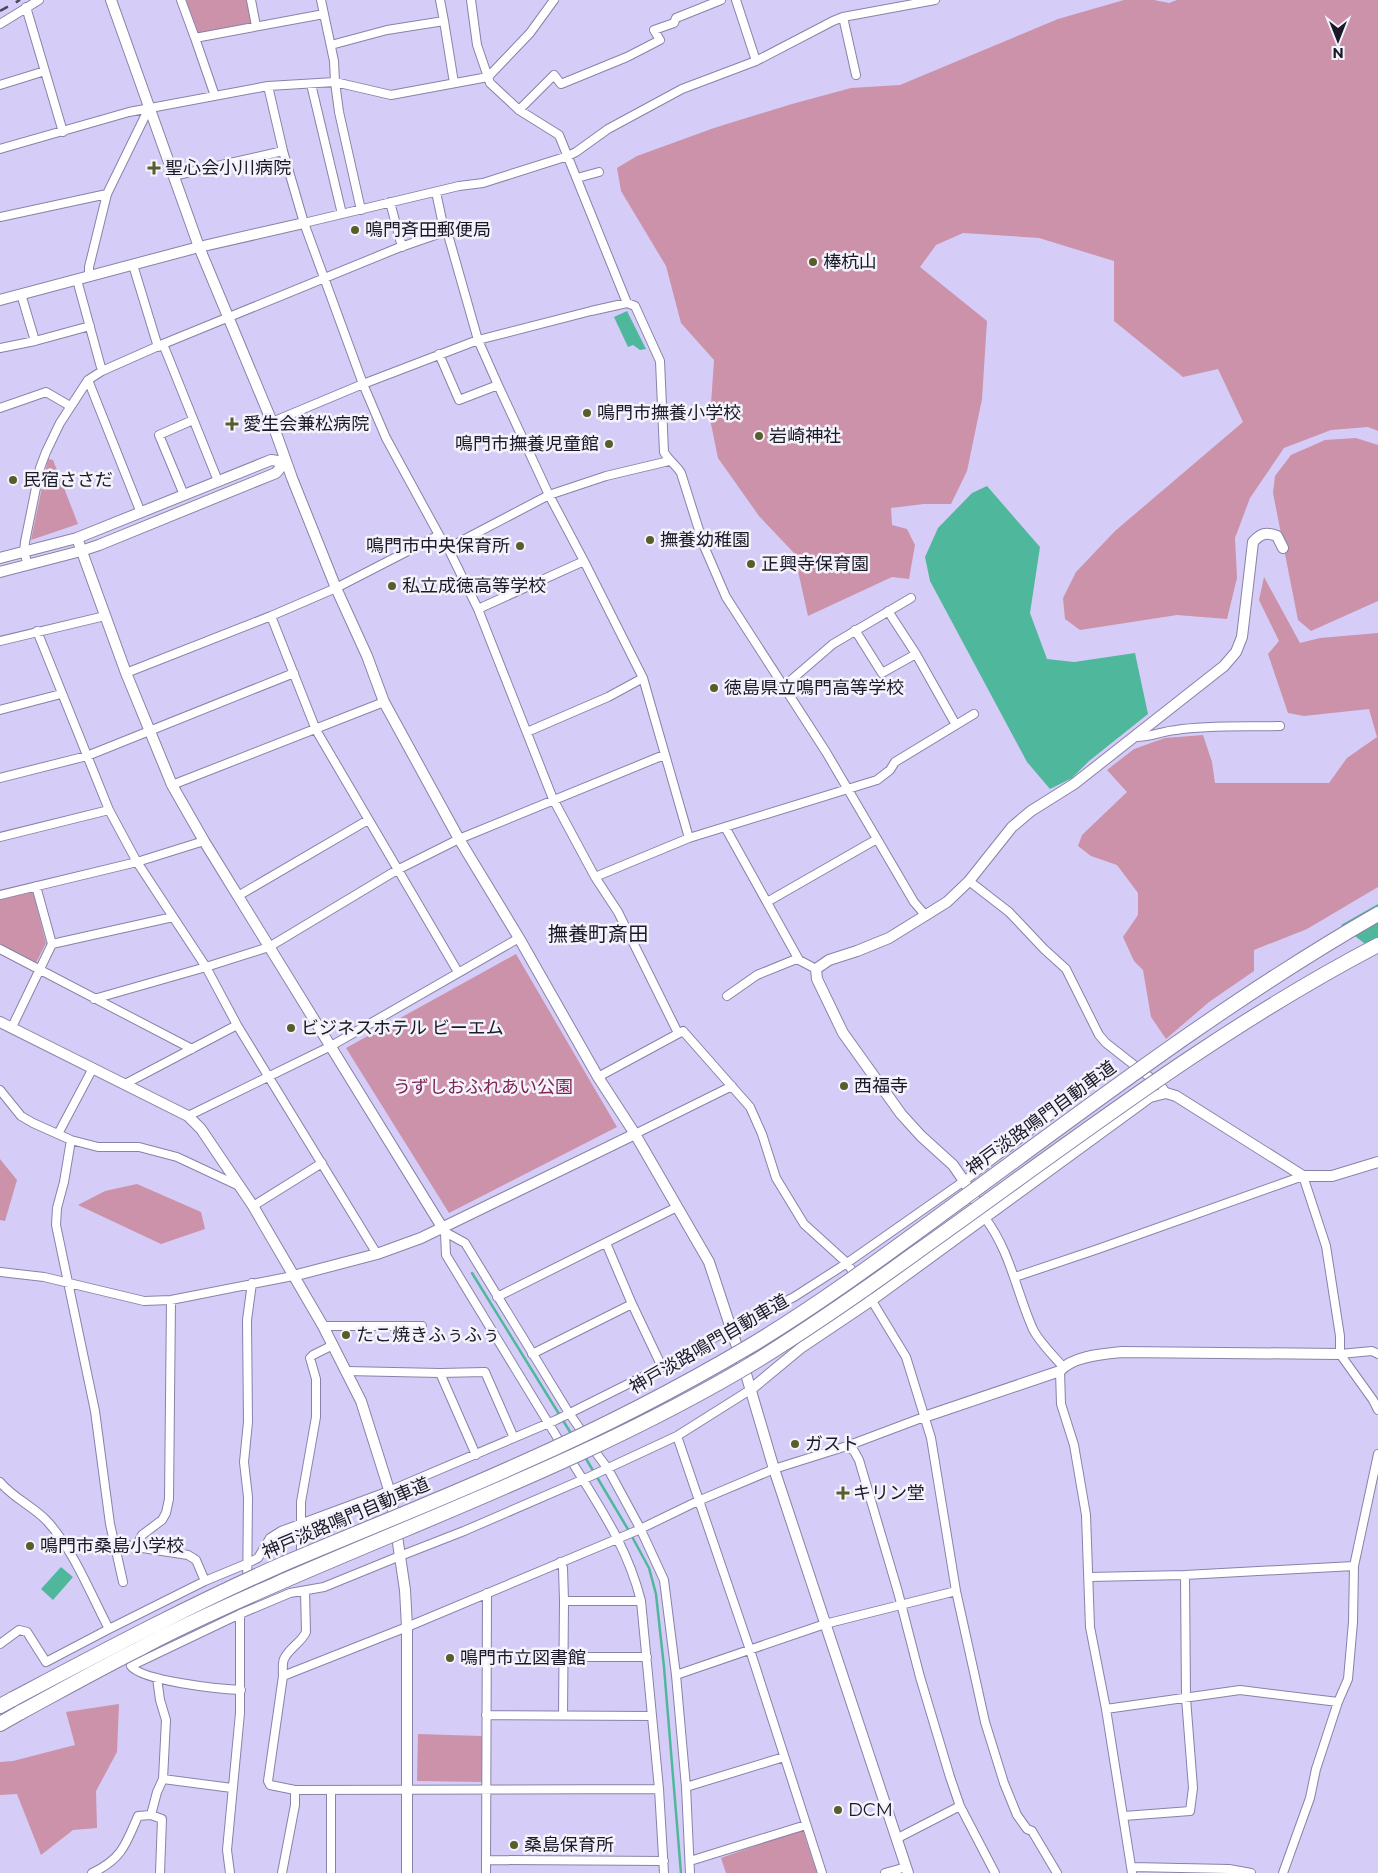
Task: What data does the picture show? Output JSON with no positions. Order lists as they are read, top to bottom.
{
  "streets": {
    "highway": ["神戸淡路鳴門自動車道"]
  },
  "districts": ["撫養町斎田"],
  "parks": ["うずしおふれあい公園"],
  "places": {
    "health": ["聖心会小川病院", "愛生会兼松病院", "キリン堂"],
    "other": [
      "鳴門斉田郵便局",
      "棒杭山",
      "鳴門市撫養小学校",
      "岩崎神社",
      "鳴門市撫養児童館",
      "民宿ささだ",
      "撫養幼稚園",
      "鳴門市中央保育所",
      "正興寺保育園",
      "私立成徳高等学校",
      "徳島県立鳴門高等学校",
      "ビジネスホテル ビーエム",
      "西福寺",
      "たこ焼きふぅふぅ",
      "ガスト",
      "鳴門市桑島小学校",
      "鳴門市立図書館",
      "DCM",
      "桑島保育所"
    ]
  },
  "north": "bottom"
}
